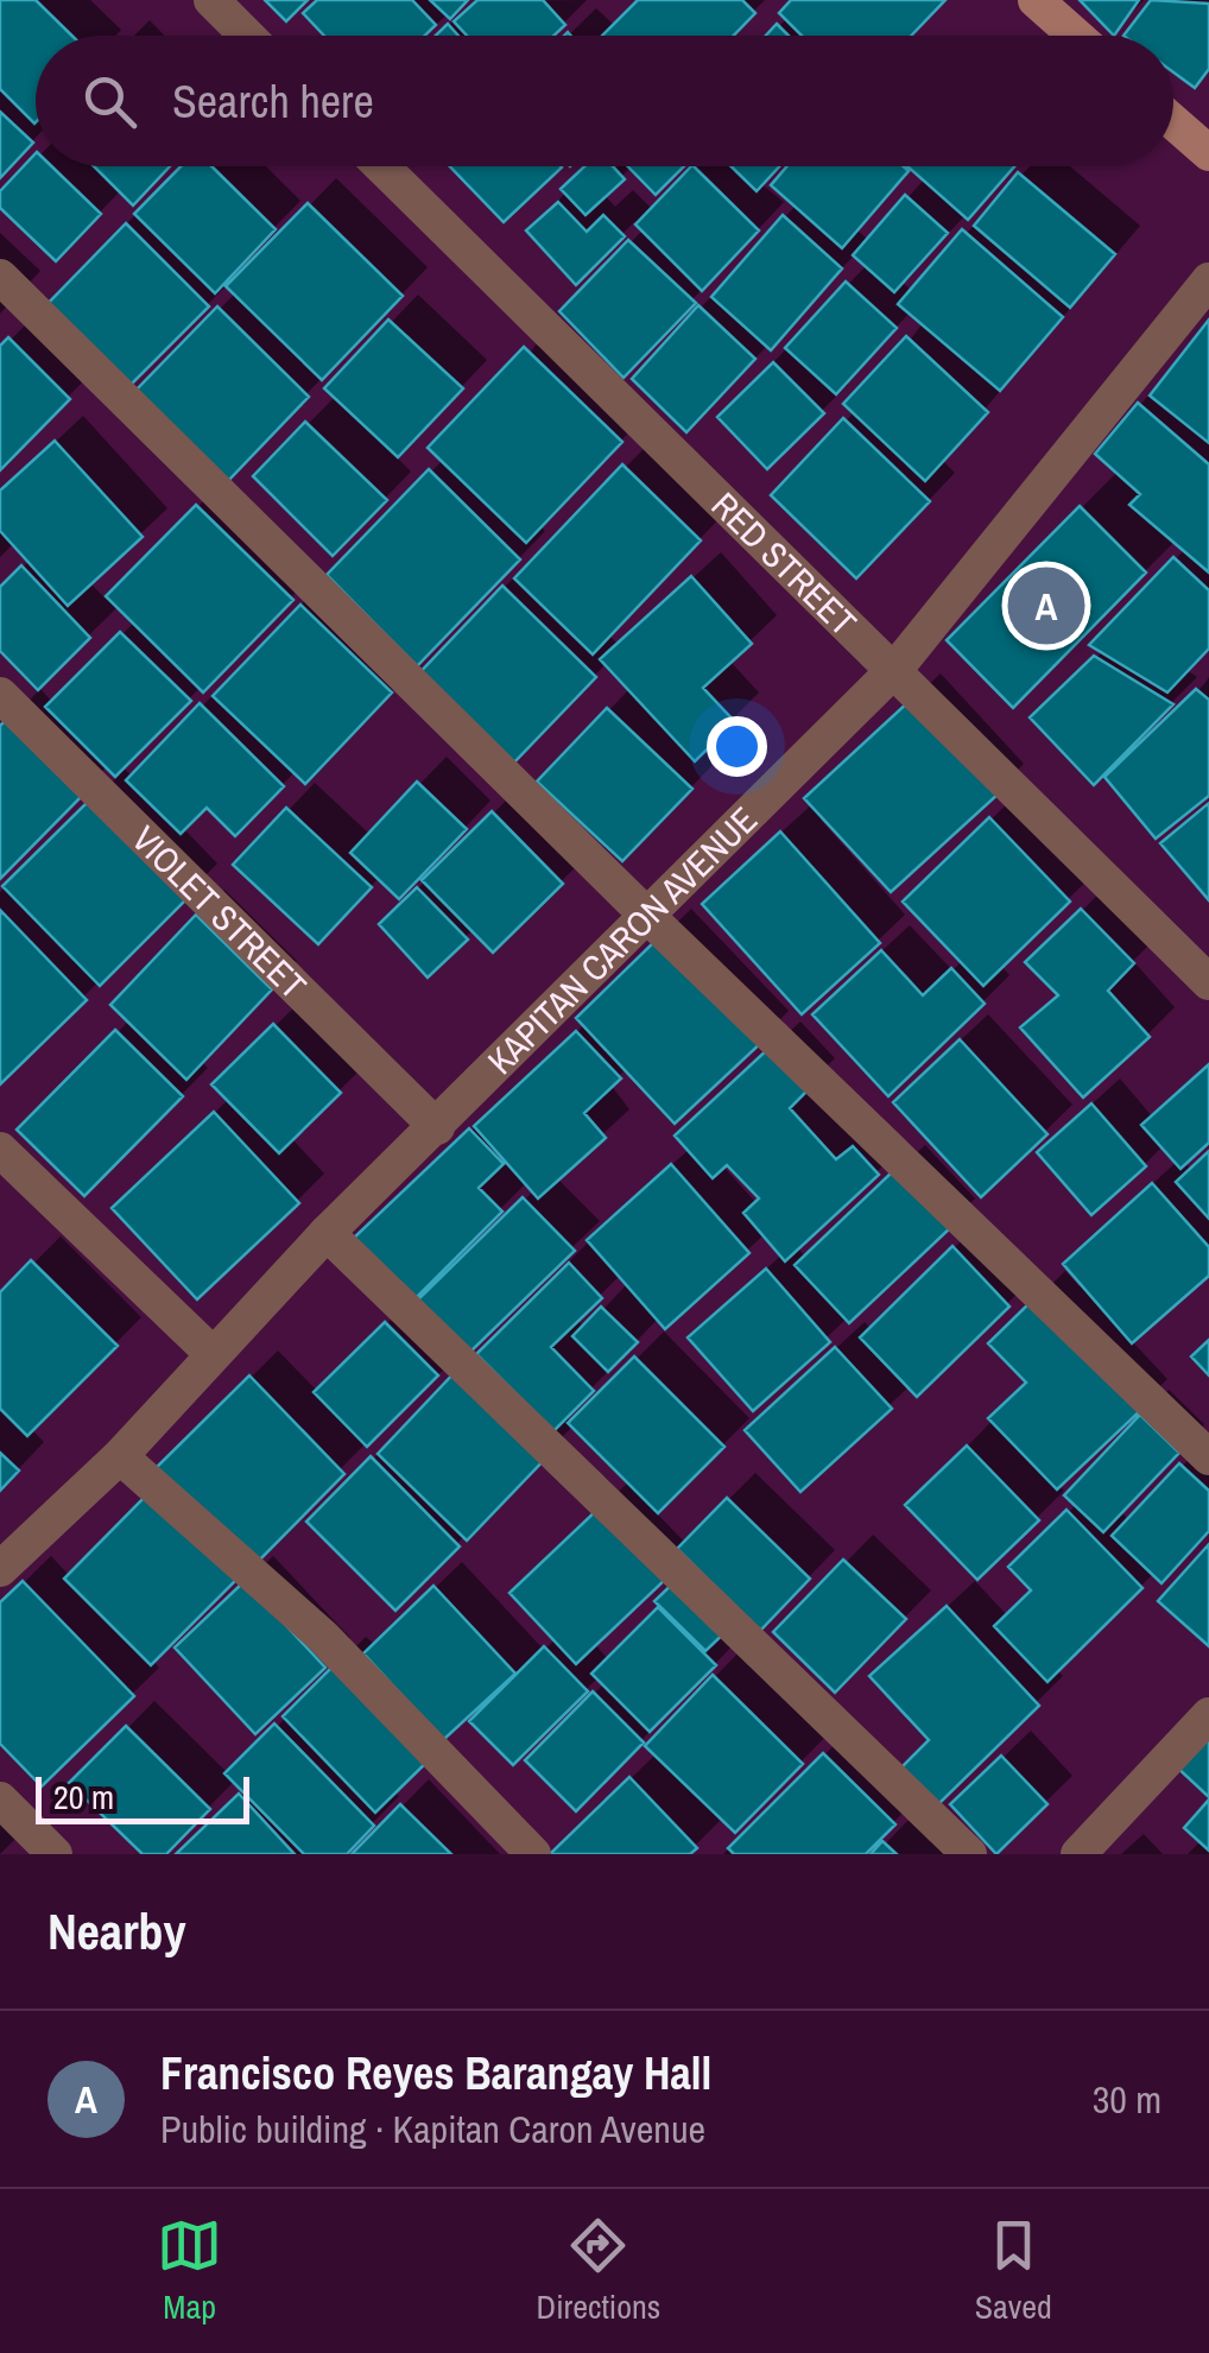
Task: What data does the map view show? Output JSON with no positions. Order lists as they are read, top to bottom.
{
  "streets": {
    "street": ["RED STREET", "VIOLET STREET", "KAPITAN CARON AVENUE"]
  },
  "crossings": [
    ["RED STREET", "KAPITAN CARON AVENUE"],
    ["VIOLET STREET", "KAPITAN CARON AVENUE"]
  ],
  "scale_bar": "20 m",
  "page": {
    "search": "Search here",
    "pins": "A",
    "scale": "20 m",
    "heading": "Nearby",
    "list": [
      {
        "mark": "A",
        "name": "Francisco Reyes Barangay Hall",
        "note": "Public building · Kapitan Caron Avenue",
        "value": "30 m"
      }
    ],
    "nav": ["Map", "Directions", "Saved"]
  }
}
